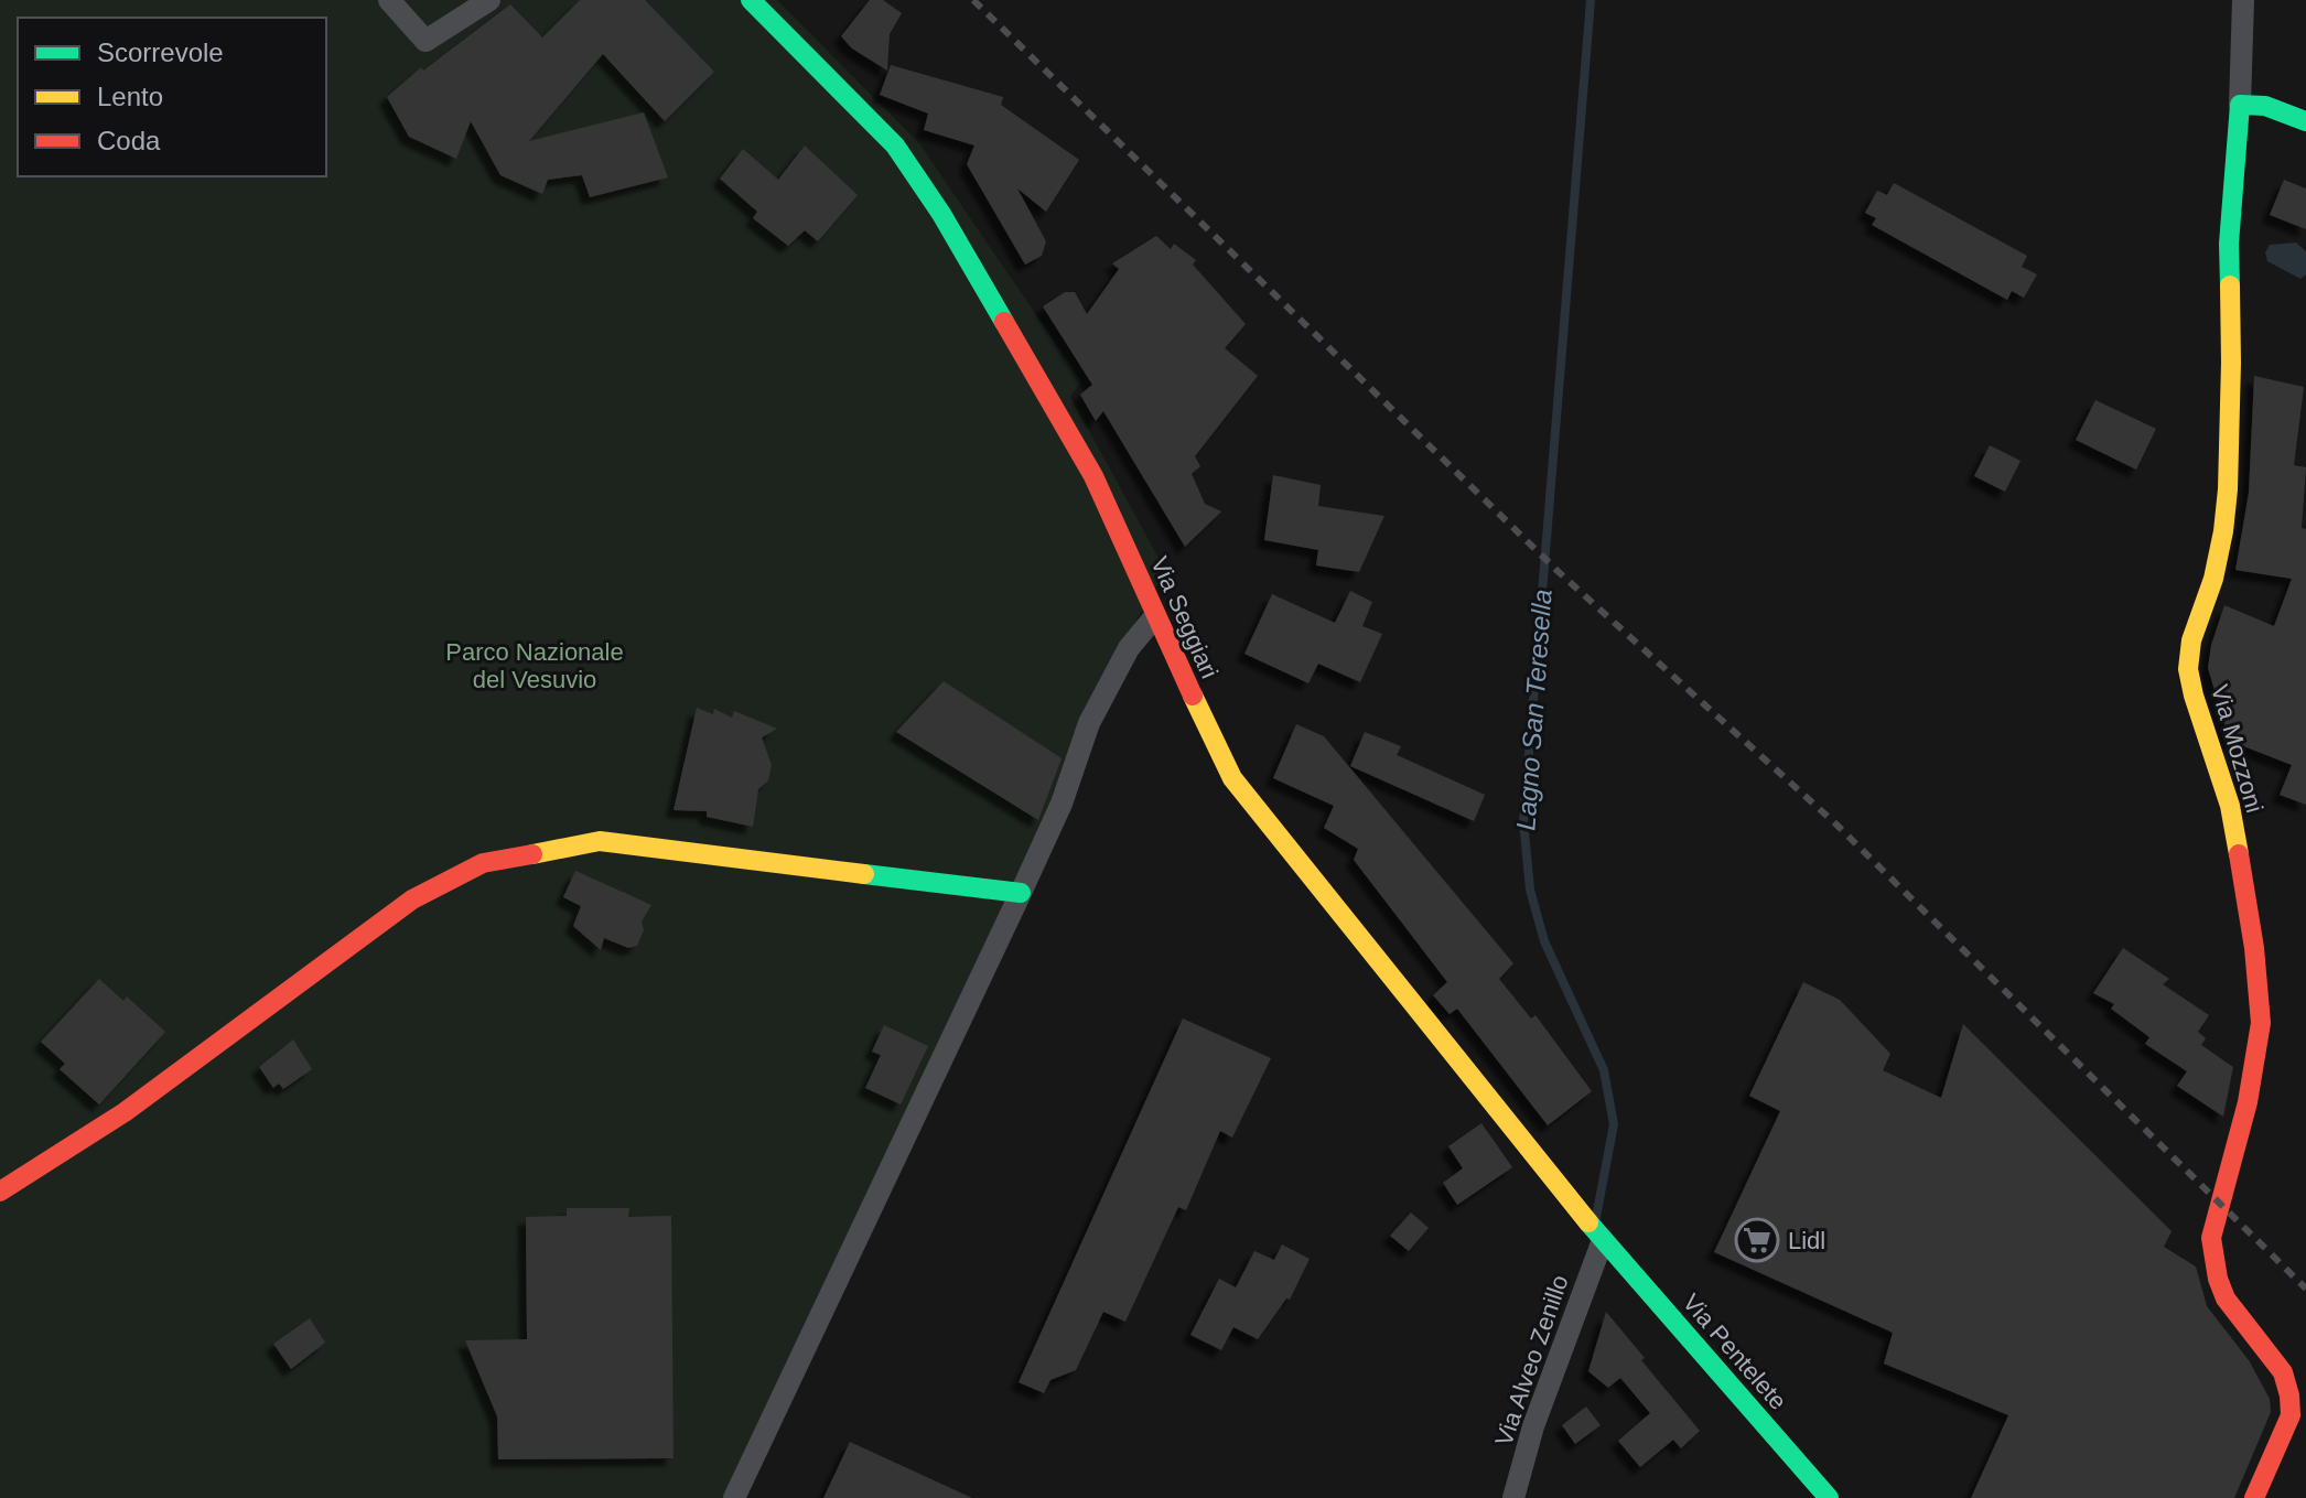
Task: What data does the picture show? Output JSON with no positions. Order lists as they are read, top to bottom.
{
  "streets": {
    "street": [
      "Via Seggiari",
      "Via Mozzoni",
      "Via Pentelete",
      "Via Alveo Zenillo"
    ]
  },
  "crossings": [
    ["Via Seggiari", "Via Pentelete"],
    ["Via Seggiari", "Via Alveo Zenillo"],
    ["Via Pentelete", "Via Alveo Zenillo"]
  ],
  "water": ["Lagno San Teresella"],
  "parks": ["Parco Nazionale del Vesuvio"],
  "places": {
    "supermarket": ["Lidl"]
  },
  "legend": ["Scorrevole", "Lento", "Coda"]
}
